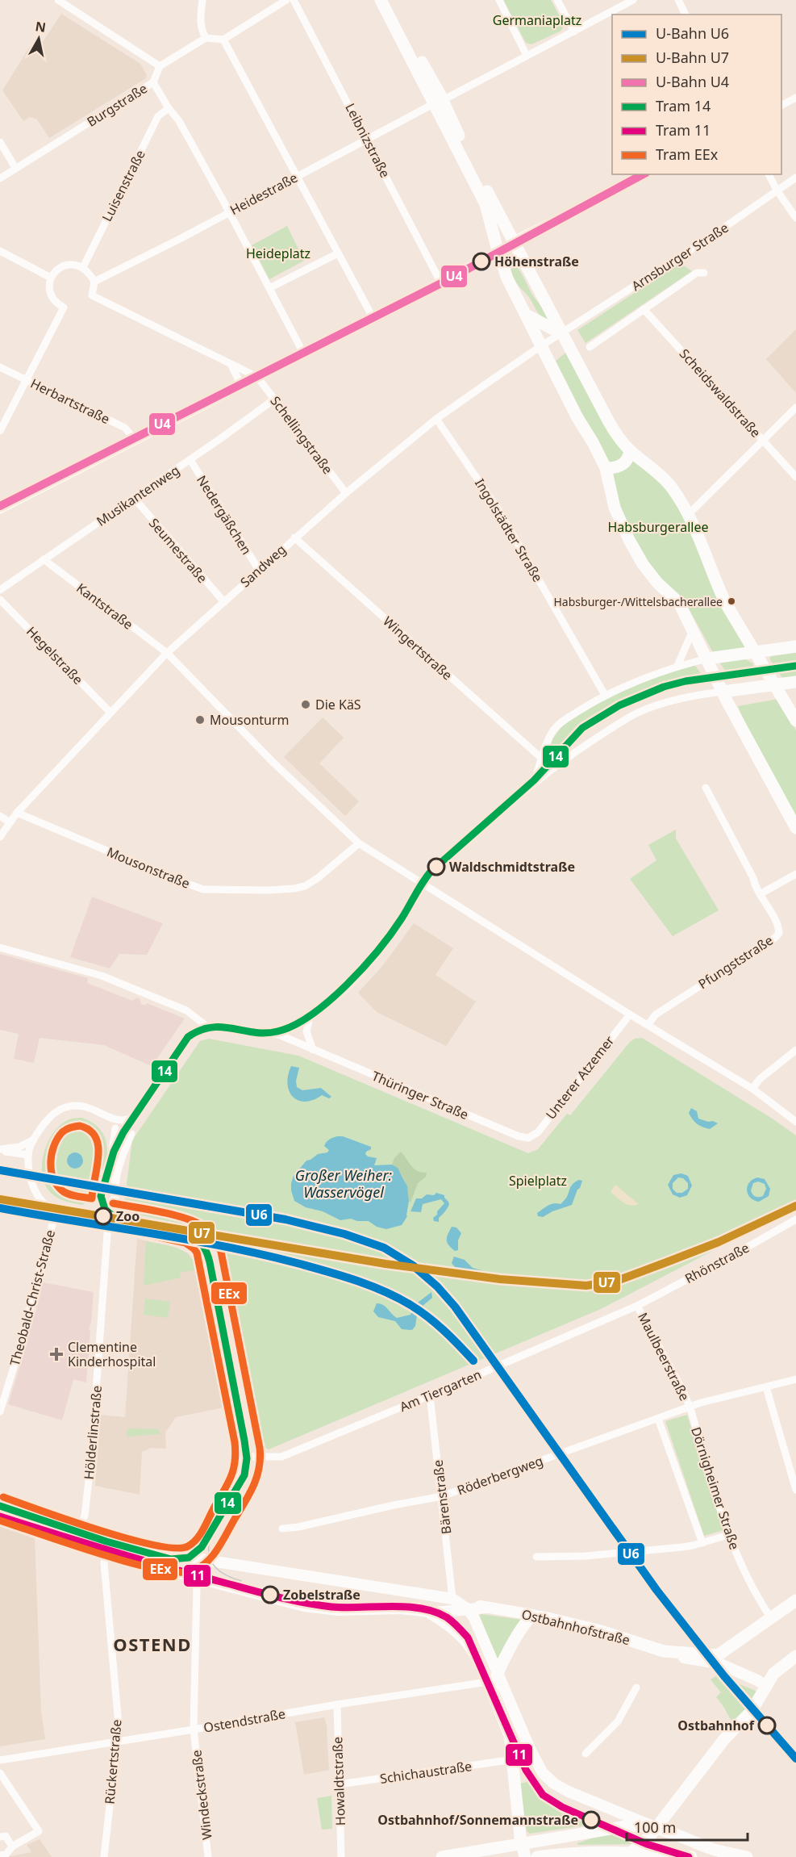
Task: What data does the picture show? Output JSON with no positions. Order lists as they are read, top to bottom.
{
  "streets": {
    "main road": ["Ostbahnhofstraße"],
    "street": [
      "Burgstraße",
      "Leibnizstraße",
      "Luisenstraße",
      "Heidestraße",
      "Arnsburger Straße",
      "Scheidswaldstraße",
      "Herbartstraße",
      "Schellingstraße",
      "Musikantenweg",
      "Nedergäßchen",
      "Ingolstädter Straße",
      "Seumestraße",
      "Sandweg",
      "Kantstraße",
      "Wingertstraße",
      "Hegelstraße",
      "Mousonstraße",
      "Pfungststraße",
      "Unterer Atzemer",
      "Thüringer Straße",
      "Rhönstraße",
      "Theobald-Christ-Straße",
      "Maulbeerstraße",
      "Am Tiergarten",
      "Hölderlinstraße",
      "Röderbergweg",
      "Dörnigheimer Straße",
      "Bärenstraße",
      "Ostendstraße",
      "Rückertstraße",
      "Schichaustraße",
      "Howaldtstraße",
      "Windeckstraße"
    ]
  },
  "crossings": [
    ["Leibnizstraße", "Heidestraße"],
    ["Arnsburger Straße", "Scheidswaldstraße"],
    ["Schellingstraße", "Musikantenweg"],
    ["Schellingstraße", "Sandweg"],
    ["Musikantenweg", "Nedergäßchen"],
    ["Musikantenweg", "Seumestraße"],
    ["Musikantenweg", "Kantstraße"],
    ["Nedergäßchen", "Sandweg"],
    ["Ingolstädter Straße", "Sandweg"],
    ["Seumestraße", "Sandweg"],
    ["Sandweg", "Kantstraße"],
    ["Sandweg", "Wingertstraße"],
    ["Sandweg", "Hegelstraße"],
    ["Sandweg", "Mousonstraße"],
    ["Unterer Atzemer", "Thüringer Straße"],
    ["Rhönstraße", "Maulbeerstraße"],
    ["Rhönstraße", "Am Tiergarten"],
    ["Maulbeerstraße", "Am Tiergarten"],
    ["Maulbeerstraße", "Röderbergweg"],
    ["Maulbeerstraße", "Dörnigheimer Straße"],
    ["Am Tiergarten", "Bärenstraße"],
    ["Hölderlinstraße", "Ostbahnhofstraße"],
    ["Röderbergweg", "Dörnigheimer Straße"],
    ["Röderbergweg", "Bärenstraße"],
    ["Dörnigheimer Straße", "Ostbahnhofstraße"],
    ["Bärenstraße", "Ostbahnhofstraße"],
    ["Ostbahnhofstraße", "Windeckstraße"],
    ["Ostendstraße", "Rückertstraße"],
    ["Ostendstraße", "Howaldtstraße"],
    ["Ostendstraße", "Windeckstraße"],
    ["Schichaustraße", "Howaldtstraße"]
  ],
  "districts": ["OSTEND"],
  "water": ["Großer Weiher: Wasservögel"],
  "parks": [
    "Germaniaplatz",
    "Heideplatz",
    "Habsburgerallee",
    "Spielplatz"
  ],
  "places": {
    "other": [
      "Höhenstraße",
      "Habsburger-/Wittelsbacherallee",
      "Die KäS",
      "Mousonturm",
      "Waldschmidtstraße",
      "Zoo",
      "Zobelstraße",
      "Ostbahnhof",
      "Ostbahnhof/Sonnemannstraße"
    ],
    "health": ["Clementine Kinderhospital"]
  },
  "lines": [
    "metro line U4",
    "tram line 14",
    "tram line EEx",
    "metro line U6",
    "metro line U7",
    "tram line 11"
  ],
  "legend": [
    "U-Bahn U6",
    "U-Bahn U7",
    "U-Bahn U4",
    "Tram 14",
    "Tram 11",
    "Tram EEx"
  ],
  "scale_bar": "100 m",
  "north": "top"
}
